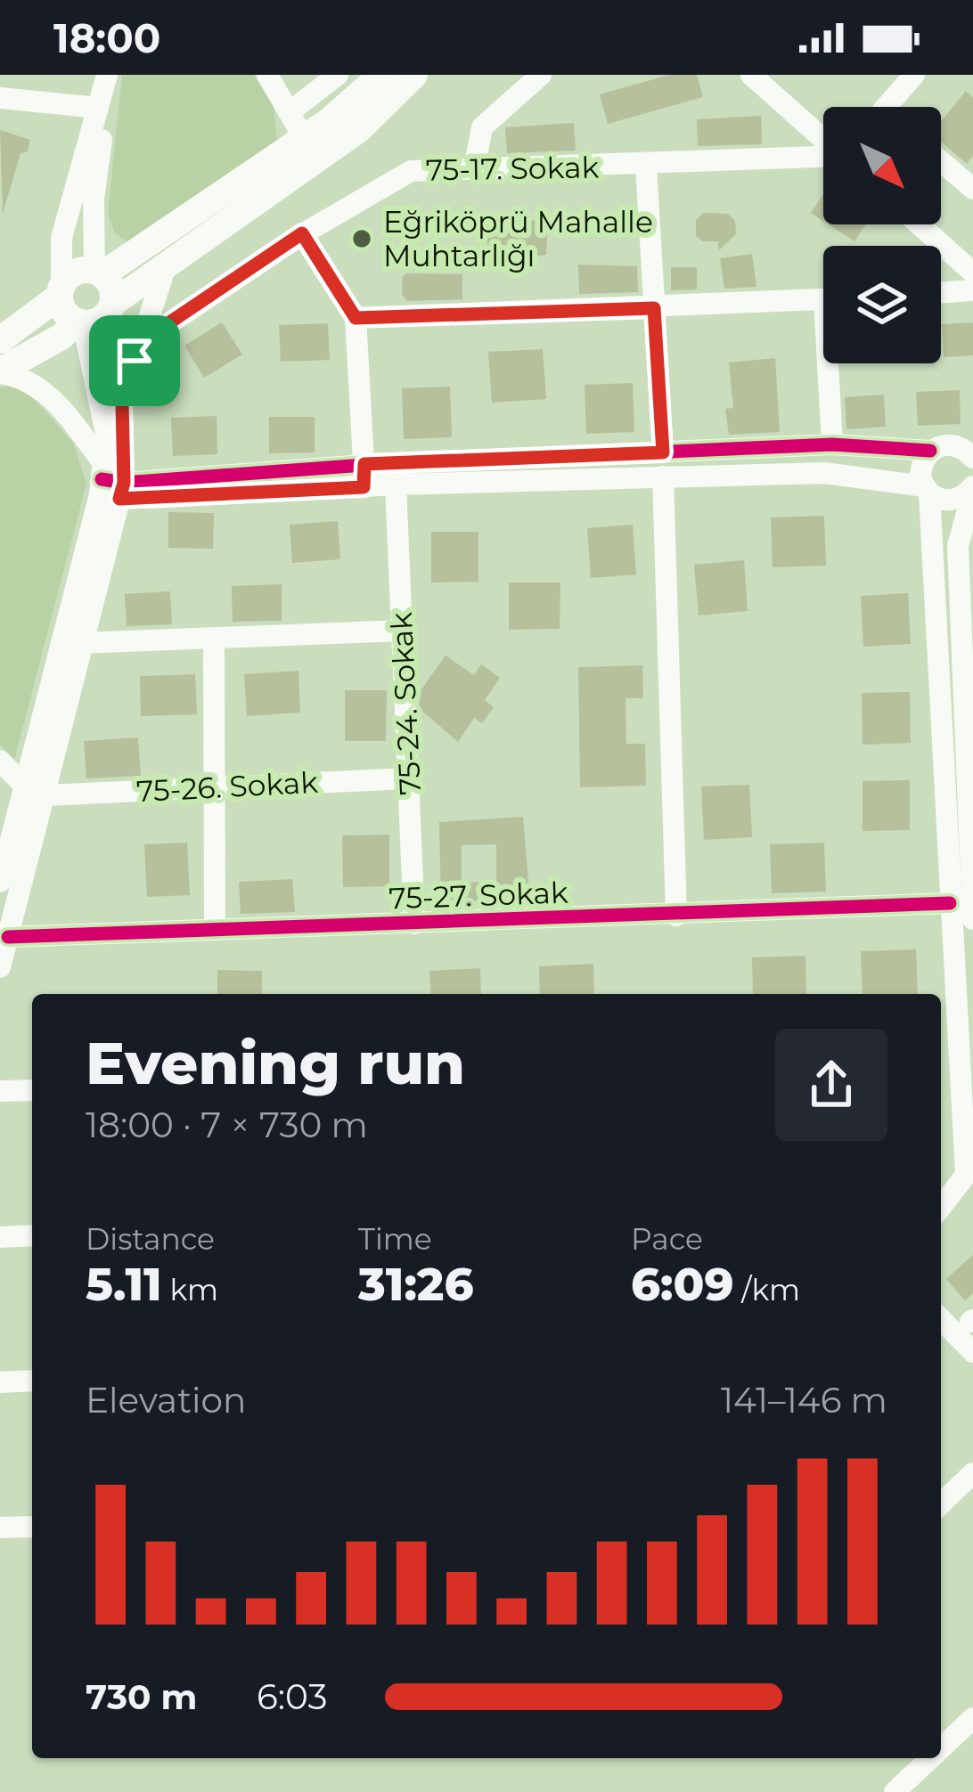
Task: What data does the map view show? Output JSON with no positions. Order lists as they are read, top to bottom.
{
  "streets": {
    "street": [
      "75-17. Sokak",
      "75-24. Sokak",
      "75-26. Sokak",
      "75-27. Sokak"
    ]
  },
  "crossings": [
    ["75-24. Sokak", "75-26. Sokak"],
    ["75-24. Sokak", "75-27. Sokak"]
  ],
  "places": ["Eğriköprü Mahalle Muhtarlığı"],
  "north": "bottom right",
  "page": {
    "status": "18:00",
    "heading": ["Evening run", "18:00 · 7 × 730 m"],
    "stats": [
      ["Distance", "5.11 km"],
      ["Time", "31:26"],
      ["Pace", "6:09 /km"]
    ],
    "chart": ["Elevation", "141–146 m"],
    "list": [
      {
        "name": "730 m",
        "note": "6:03"
      }
    ]
  }
}
